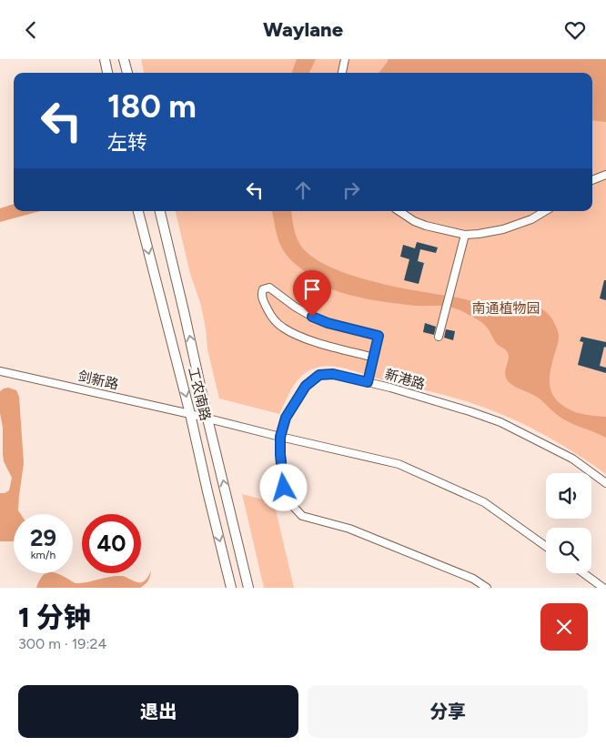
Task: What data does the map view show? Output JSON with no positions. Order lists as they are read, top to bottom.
{
  "streets": {
    "main road": ["工农南路"],
    "street": ["新港路", "剑新路"]
  },
  "crossings": [
    ["新港路", "剑新路"],
    ["剑新路", "工农南路"]
  ],
  "parks": ["南通植物园"],
  "page": {
    "header": "Waylane",
    "turn": ["180 m", "左转"],
    "speed": "29 km/h",
    "limit": "40",
    "heading": ["1 分钟", "300 m · 19:24"],
    "buttons": ["退出", "分享"]
  }
}
